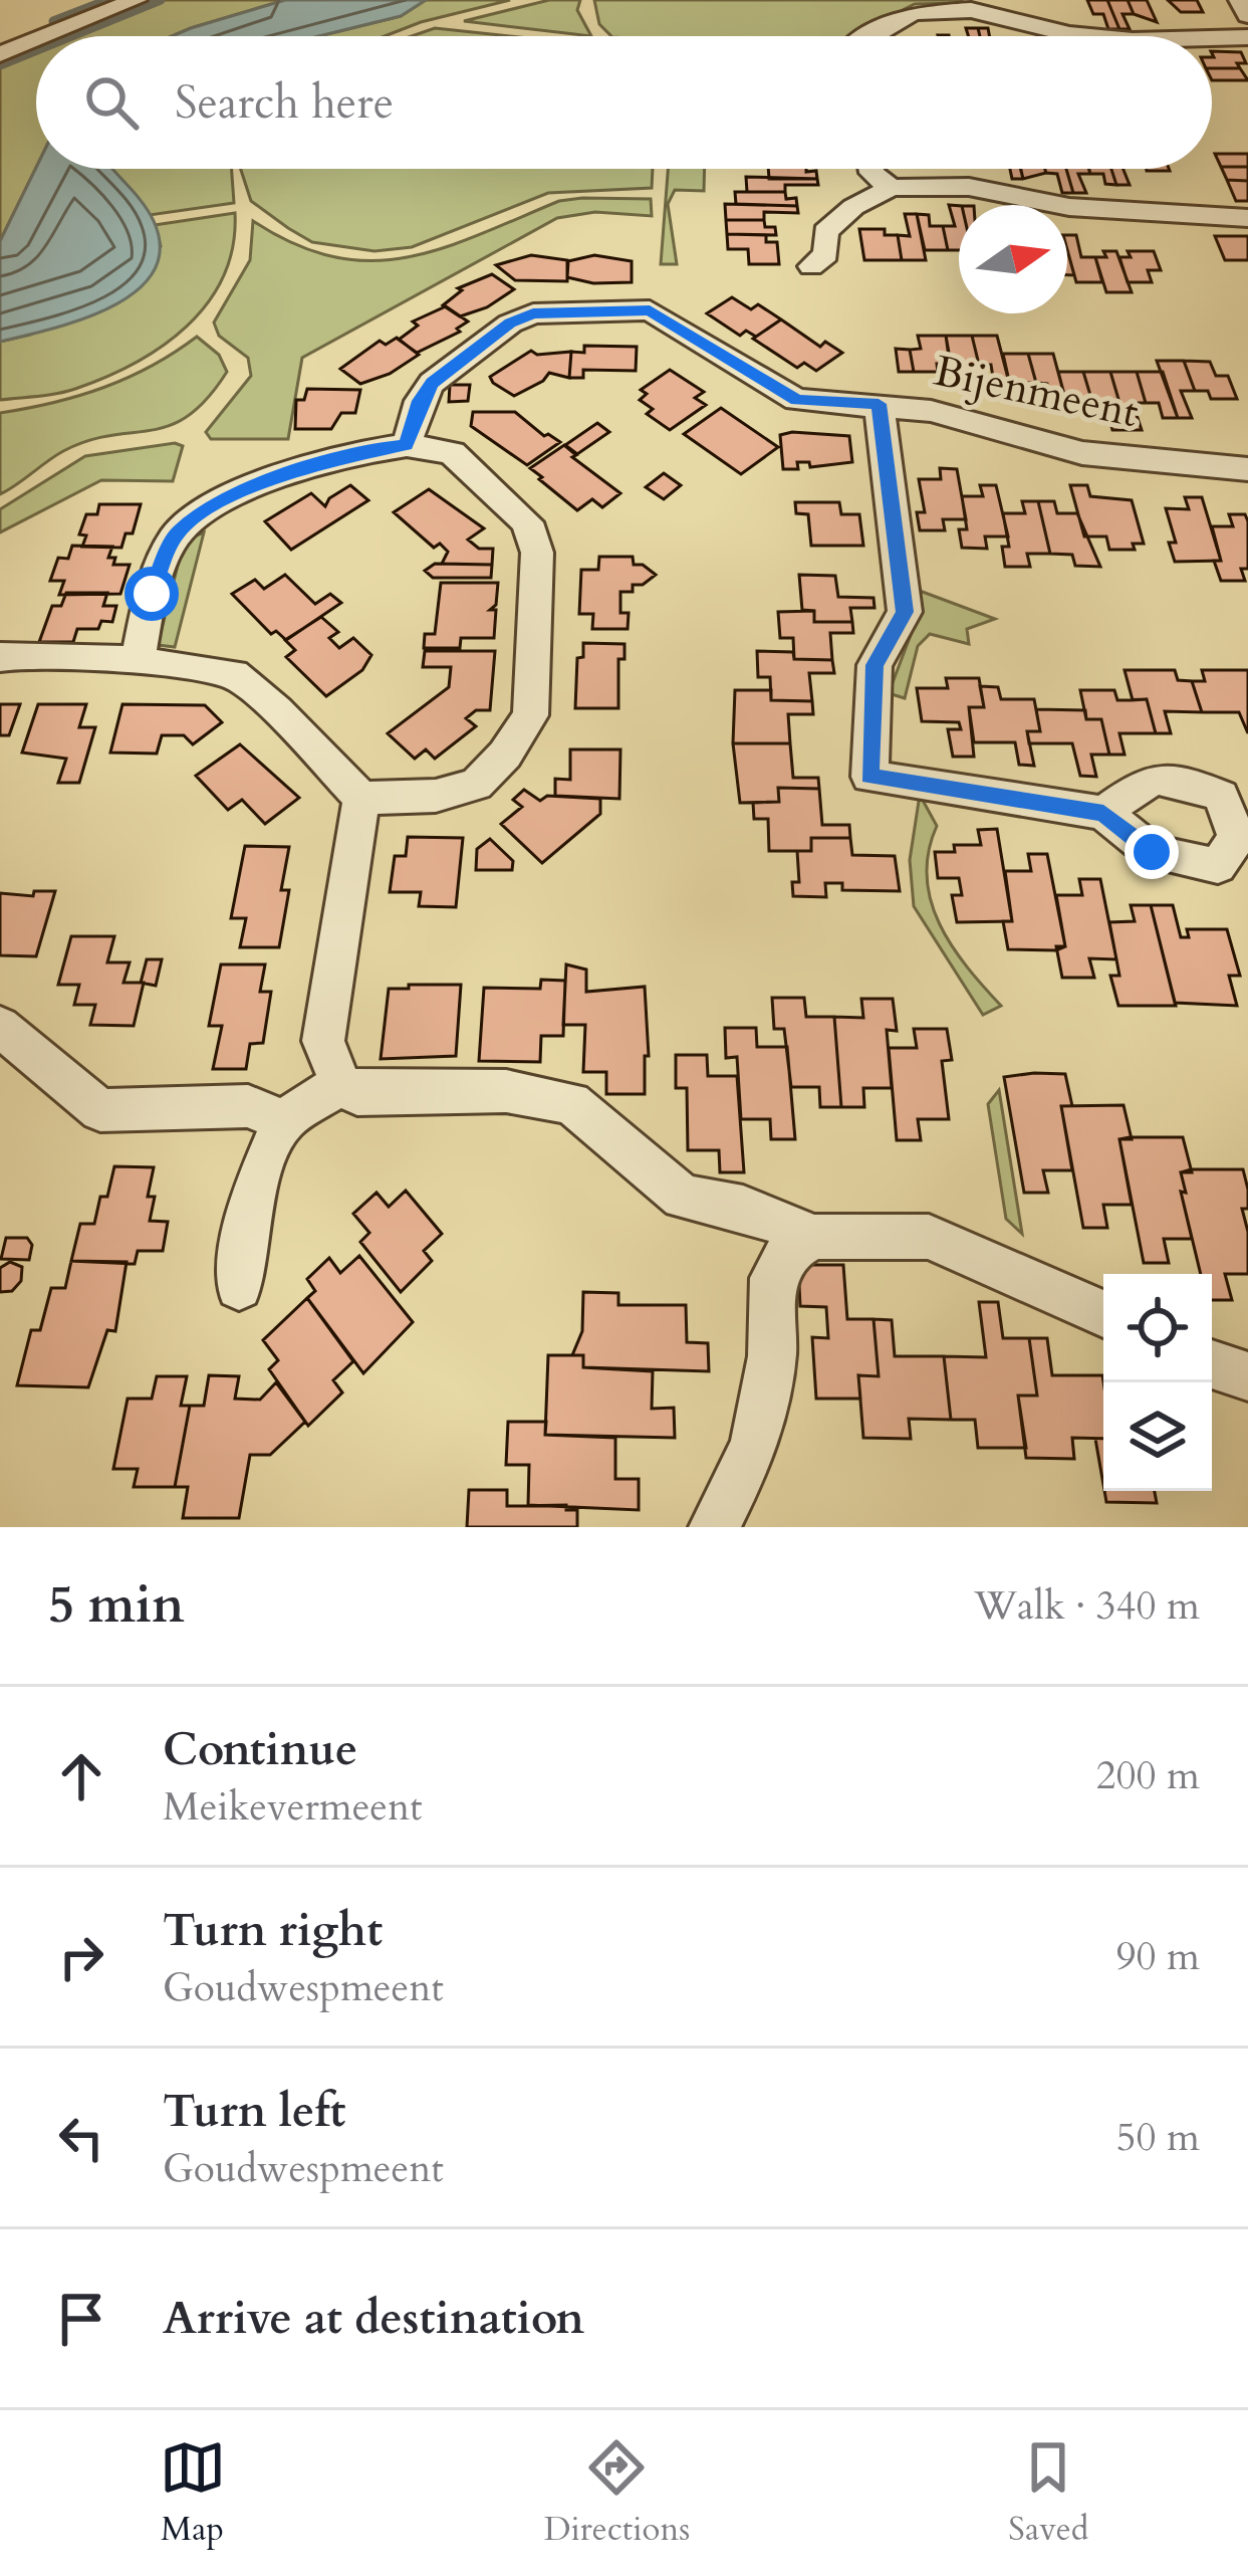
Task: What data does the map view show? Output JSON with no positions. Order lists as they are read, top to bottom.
{
  "streets": {
    "street": ["Bijenmeent"]
  },
  "north": "right",
  "page": {
    "search": "Search here",
    "heading": ["5 min", "Walk · 340 m"],
    "list": [
      ["Continue", "Meikevermeent", "200 m"],
      ["Turn right", "Goudwespmeent", "90 m"],
      ["Turn left", "Goudwespmeent", "50 m"],
      "Arrive at destination"
    ],
    "nav": ["Map", "Directions", "Saved"]
  }
}
